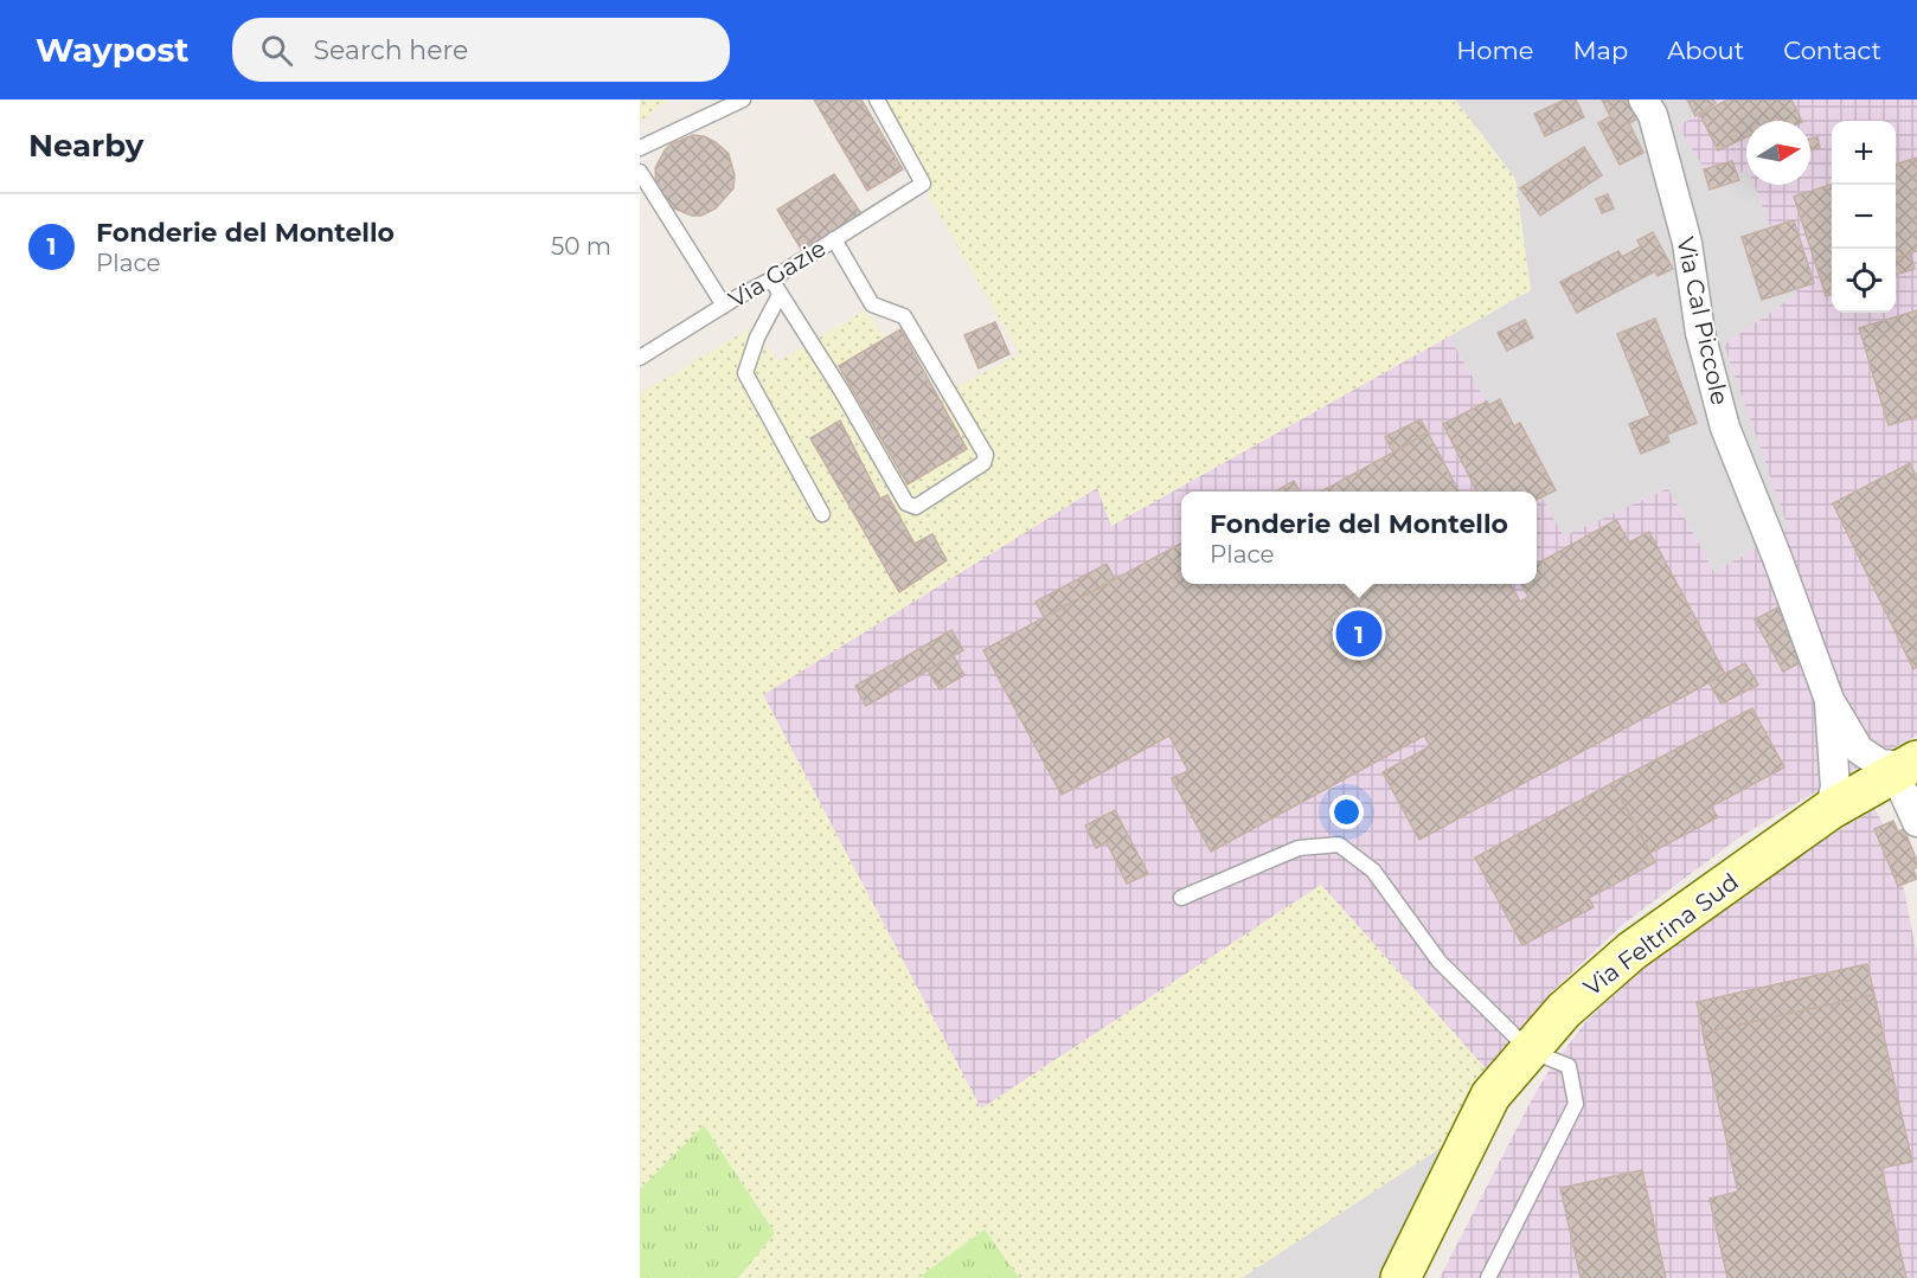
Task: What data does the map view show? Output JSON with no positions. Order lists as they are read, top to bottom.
{
  "streets": {
    "main road": ["Via Feltrina Sud"],
    "street": ["Via Cal Piccole"],
    "lane": ["Via Gazie"]
  },
  "crossings": [
    ["Via Cal Piccole", "Via Feltrina Sud"]
  ],
  "north": "right",
  "page": {
    "header": "Waypost",
    "search": "Search here",
    "nav": [
      "Home",
      "Map",
      "About",
      "Contact"
    ],
    "heading": "Nearby",
    "map_buttons": ["+", "−"],
    "list": [
      {
        "mark": "1",
        "name": "Fonderie del Montello",
        "note": "Place",
        "value": "50 m"
      }
    ],
    "popup": ["Fonderie del Montello", "Place"],
    "pins": "1"
  }
}
